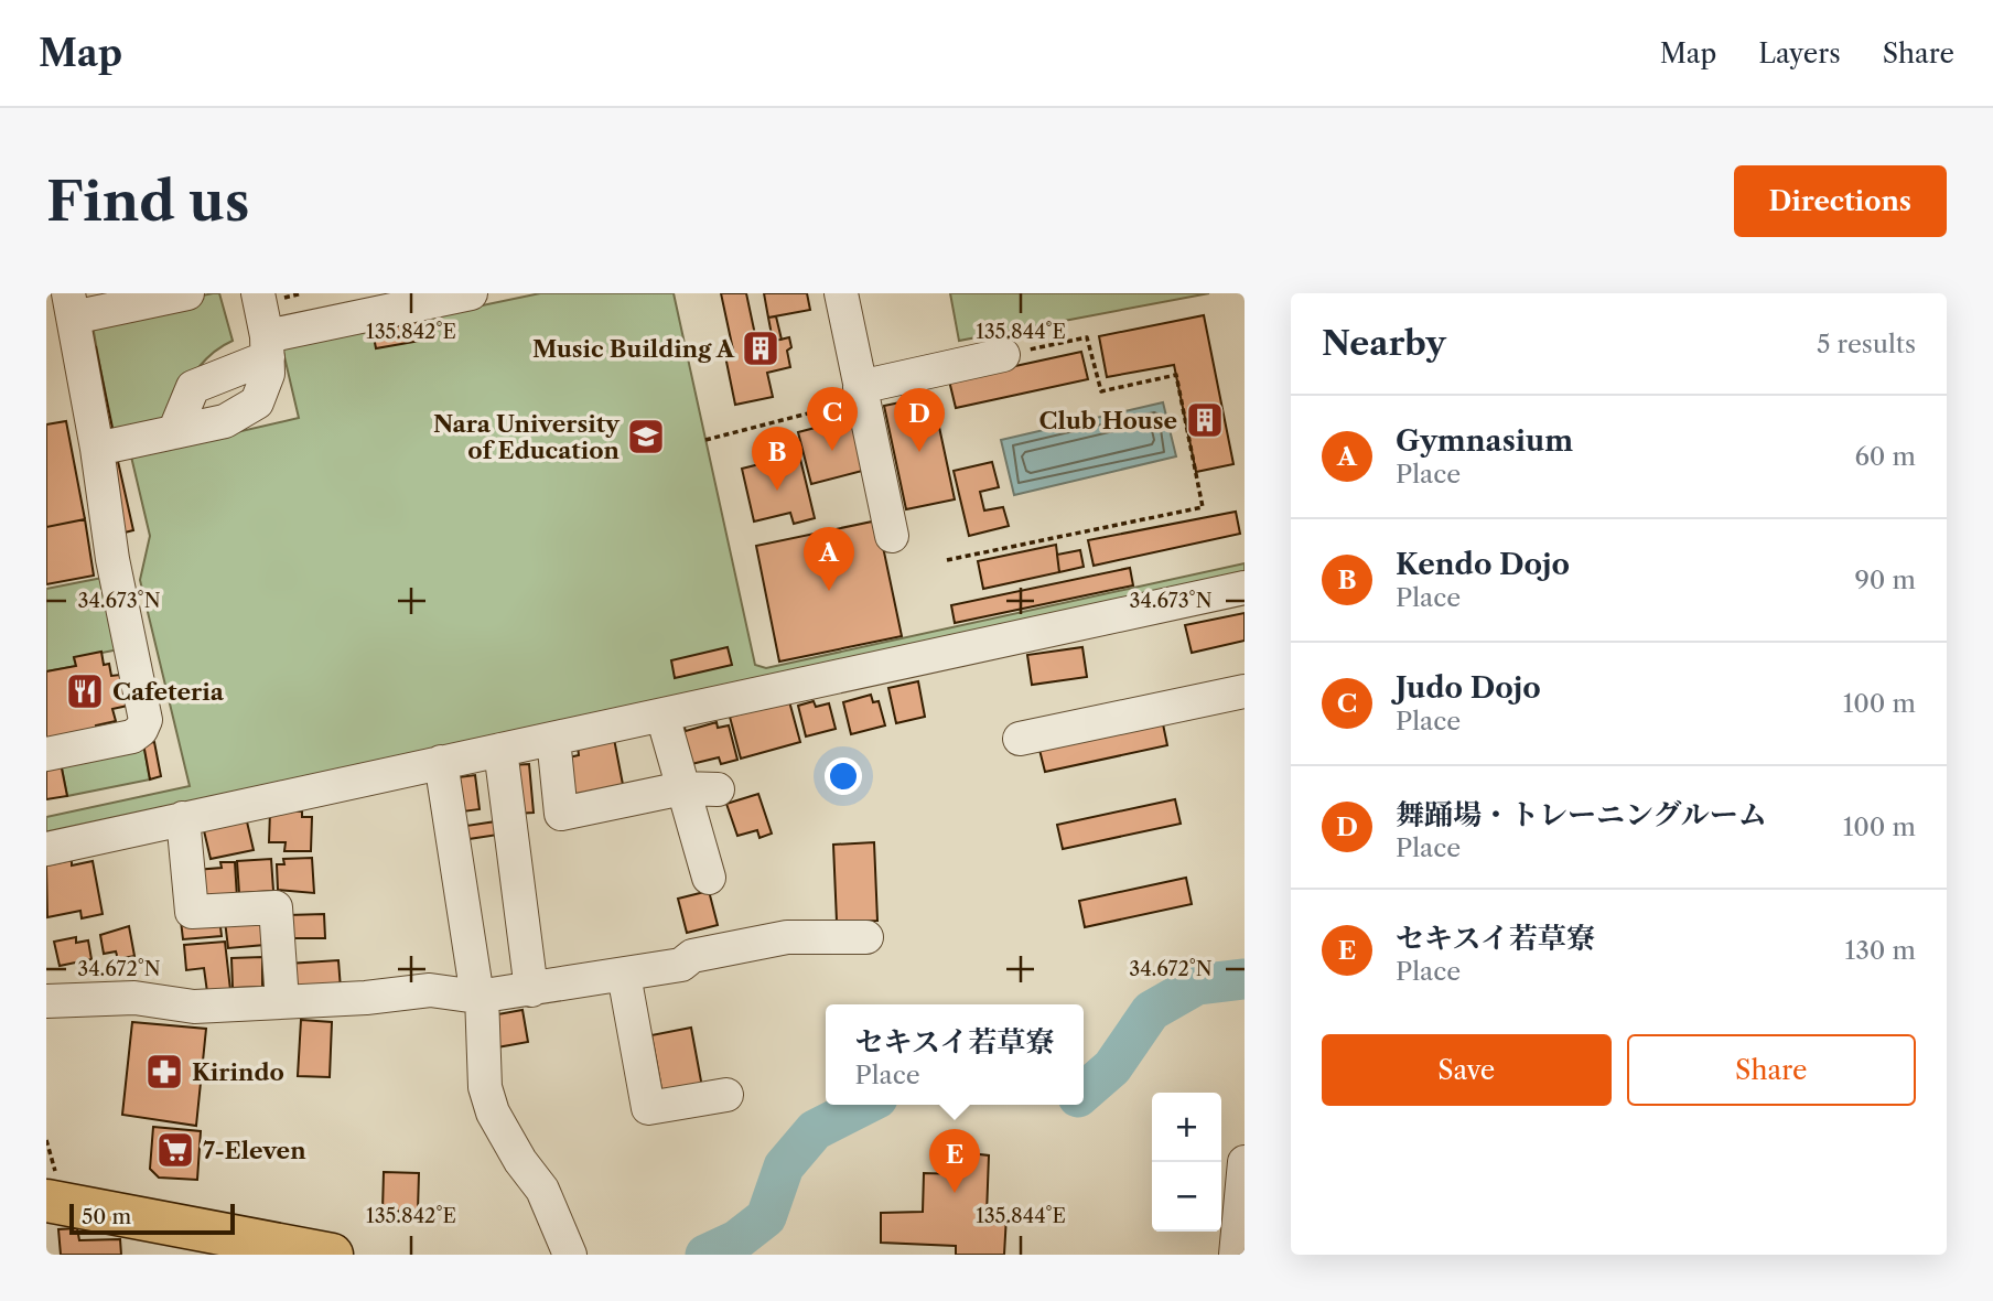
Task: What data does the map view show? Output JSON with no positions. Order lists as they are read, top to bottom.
{
  "places": {
    "building": ["Music Building A", "Club House"],
    "school or university": ["Nara University of Education"],
    "restaurant": ["Cafeteria"],
    "pharmacy": ["Kirindo"],
    "supermarket": ["7-Eleven"]
  },
  "scale_bar": "50 m",
  "page": {
    "header": "Map",
    "nav": ["Map", "Layers", "Share"],
    "buttons": [
      "Directions",
      ["Save", "Share"]
    ],
    "title": "Find us",
    "heading": ["Nearby", "5 results"],
    "pins": [
      "C",
      "D",
      "B",
      "A",
      "E"
    ],
    "list": [
      {
        "mark": "A",
        "name": "Gymnasium",
        "note": "Place",
        "value": "60 m"
      },
      {
        "mark": "B",
        "name": "Kendo Dojo",
        "note": "Place",
        "value": "90 m"
      },
      {
        "mark": "C",
        "name": "Judo Dojo",
        "note": "Place",
        "value": "100 m"
      },
      {
        "mark": "D",
        "name": "舞踊場・トレーニングルーム",
        "note": "Place",
        "value": "100 m"
      },
      {
        "mark": "E",
        "name": "セキスイ若草寮",
        "note": "Place",
        "value": "130 m"
      }
    ],
    "popup": ["セキスイ若草寮", "Place"],
    "map_buttons": ["+", "−"],
    "scale": "50 m"
  },
  "coordinates": [
    "135.842°E",
    "135.844°E",
    "34.673°N",
    "34.672°N"
  ]
}
